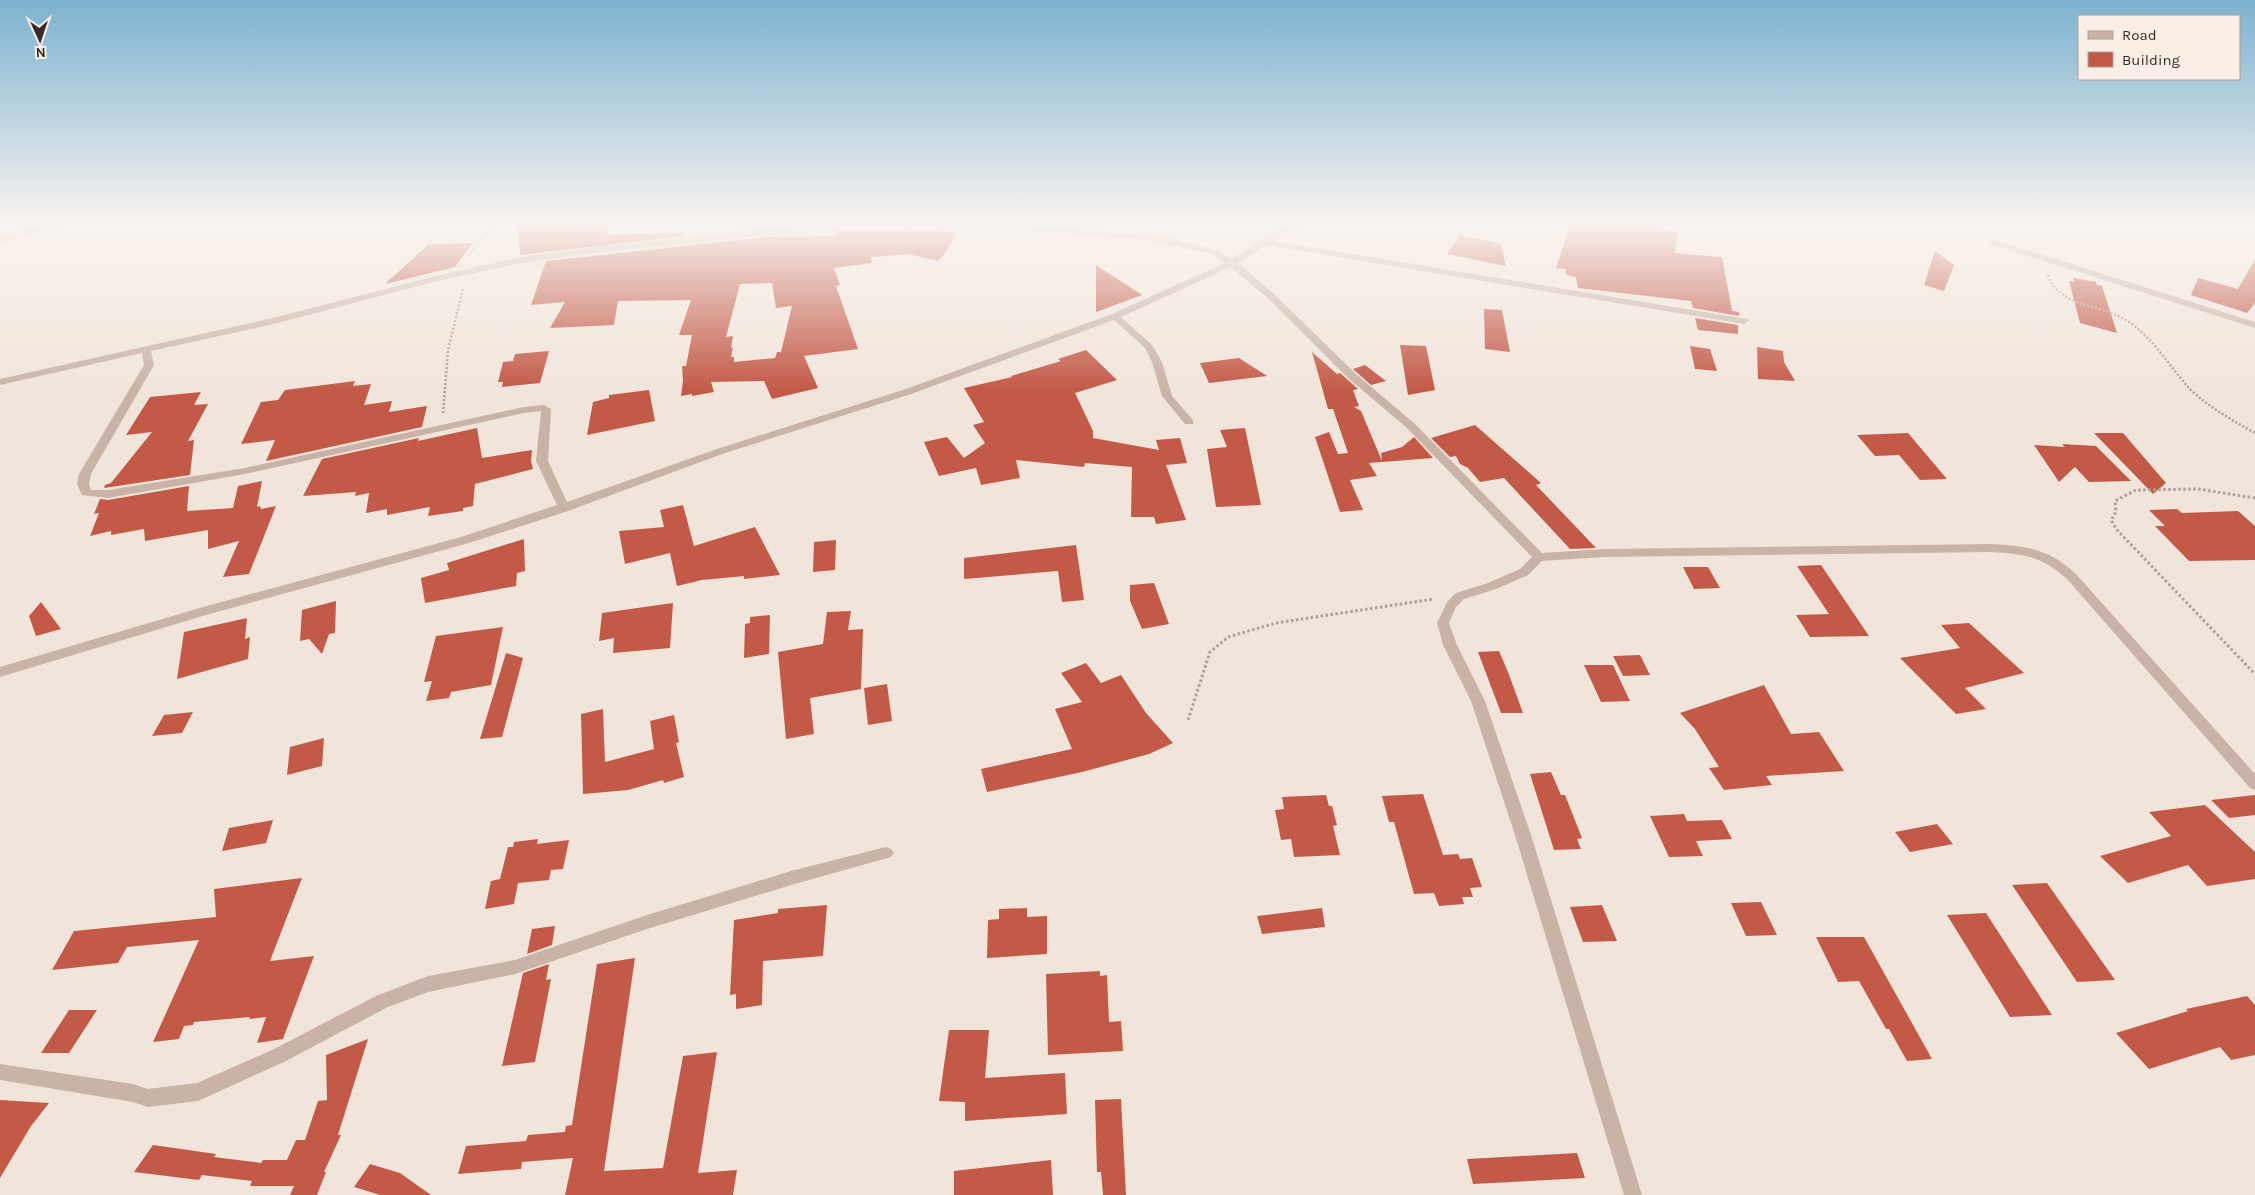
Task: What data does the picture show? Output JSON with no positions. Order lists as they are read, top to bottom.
{
  "legend": ["Road", "Building"],
  "north": "bottom"
}
